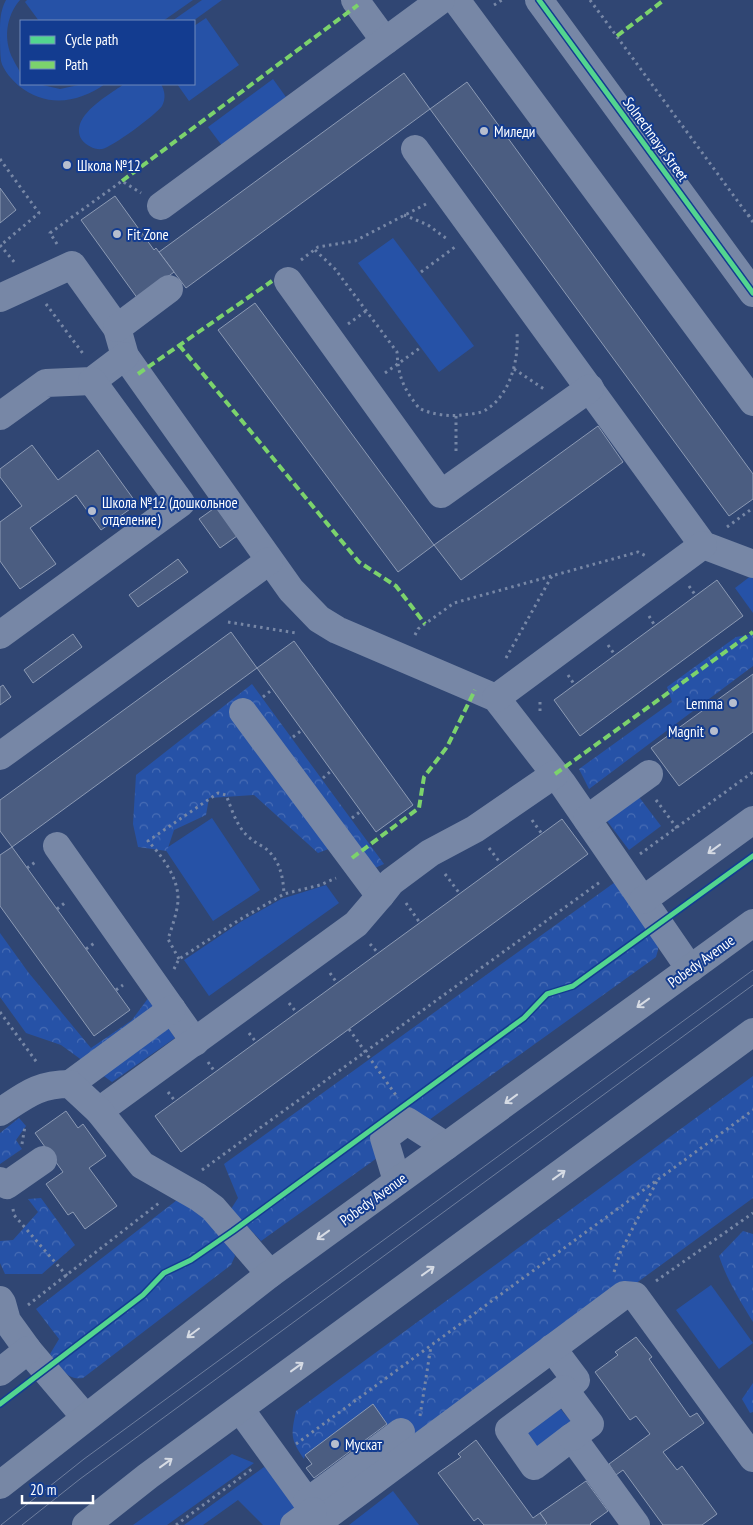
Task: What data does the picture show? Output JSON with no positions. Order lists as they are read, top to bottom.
{
  "streets": {
    "main road": ["Pobedy Avenue"],
    "street": ["Solnechnaya Street"]
  },
  "places": [
    "Миледи",
    "Школа №12",
    "Fit Zone",
    "Школа №12 (дошкольное отделение)",
    "Lemma",
    "Magnit",
    "Мускат"
  ],
  "legend": ["Cycle path", "Path"],
  "scale_bar": "20 m"
}
